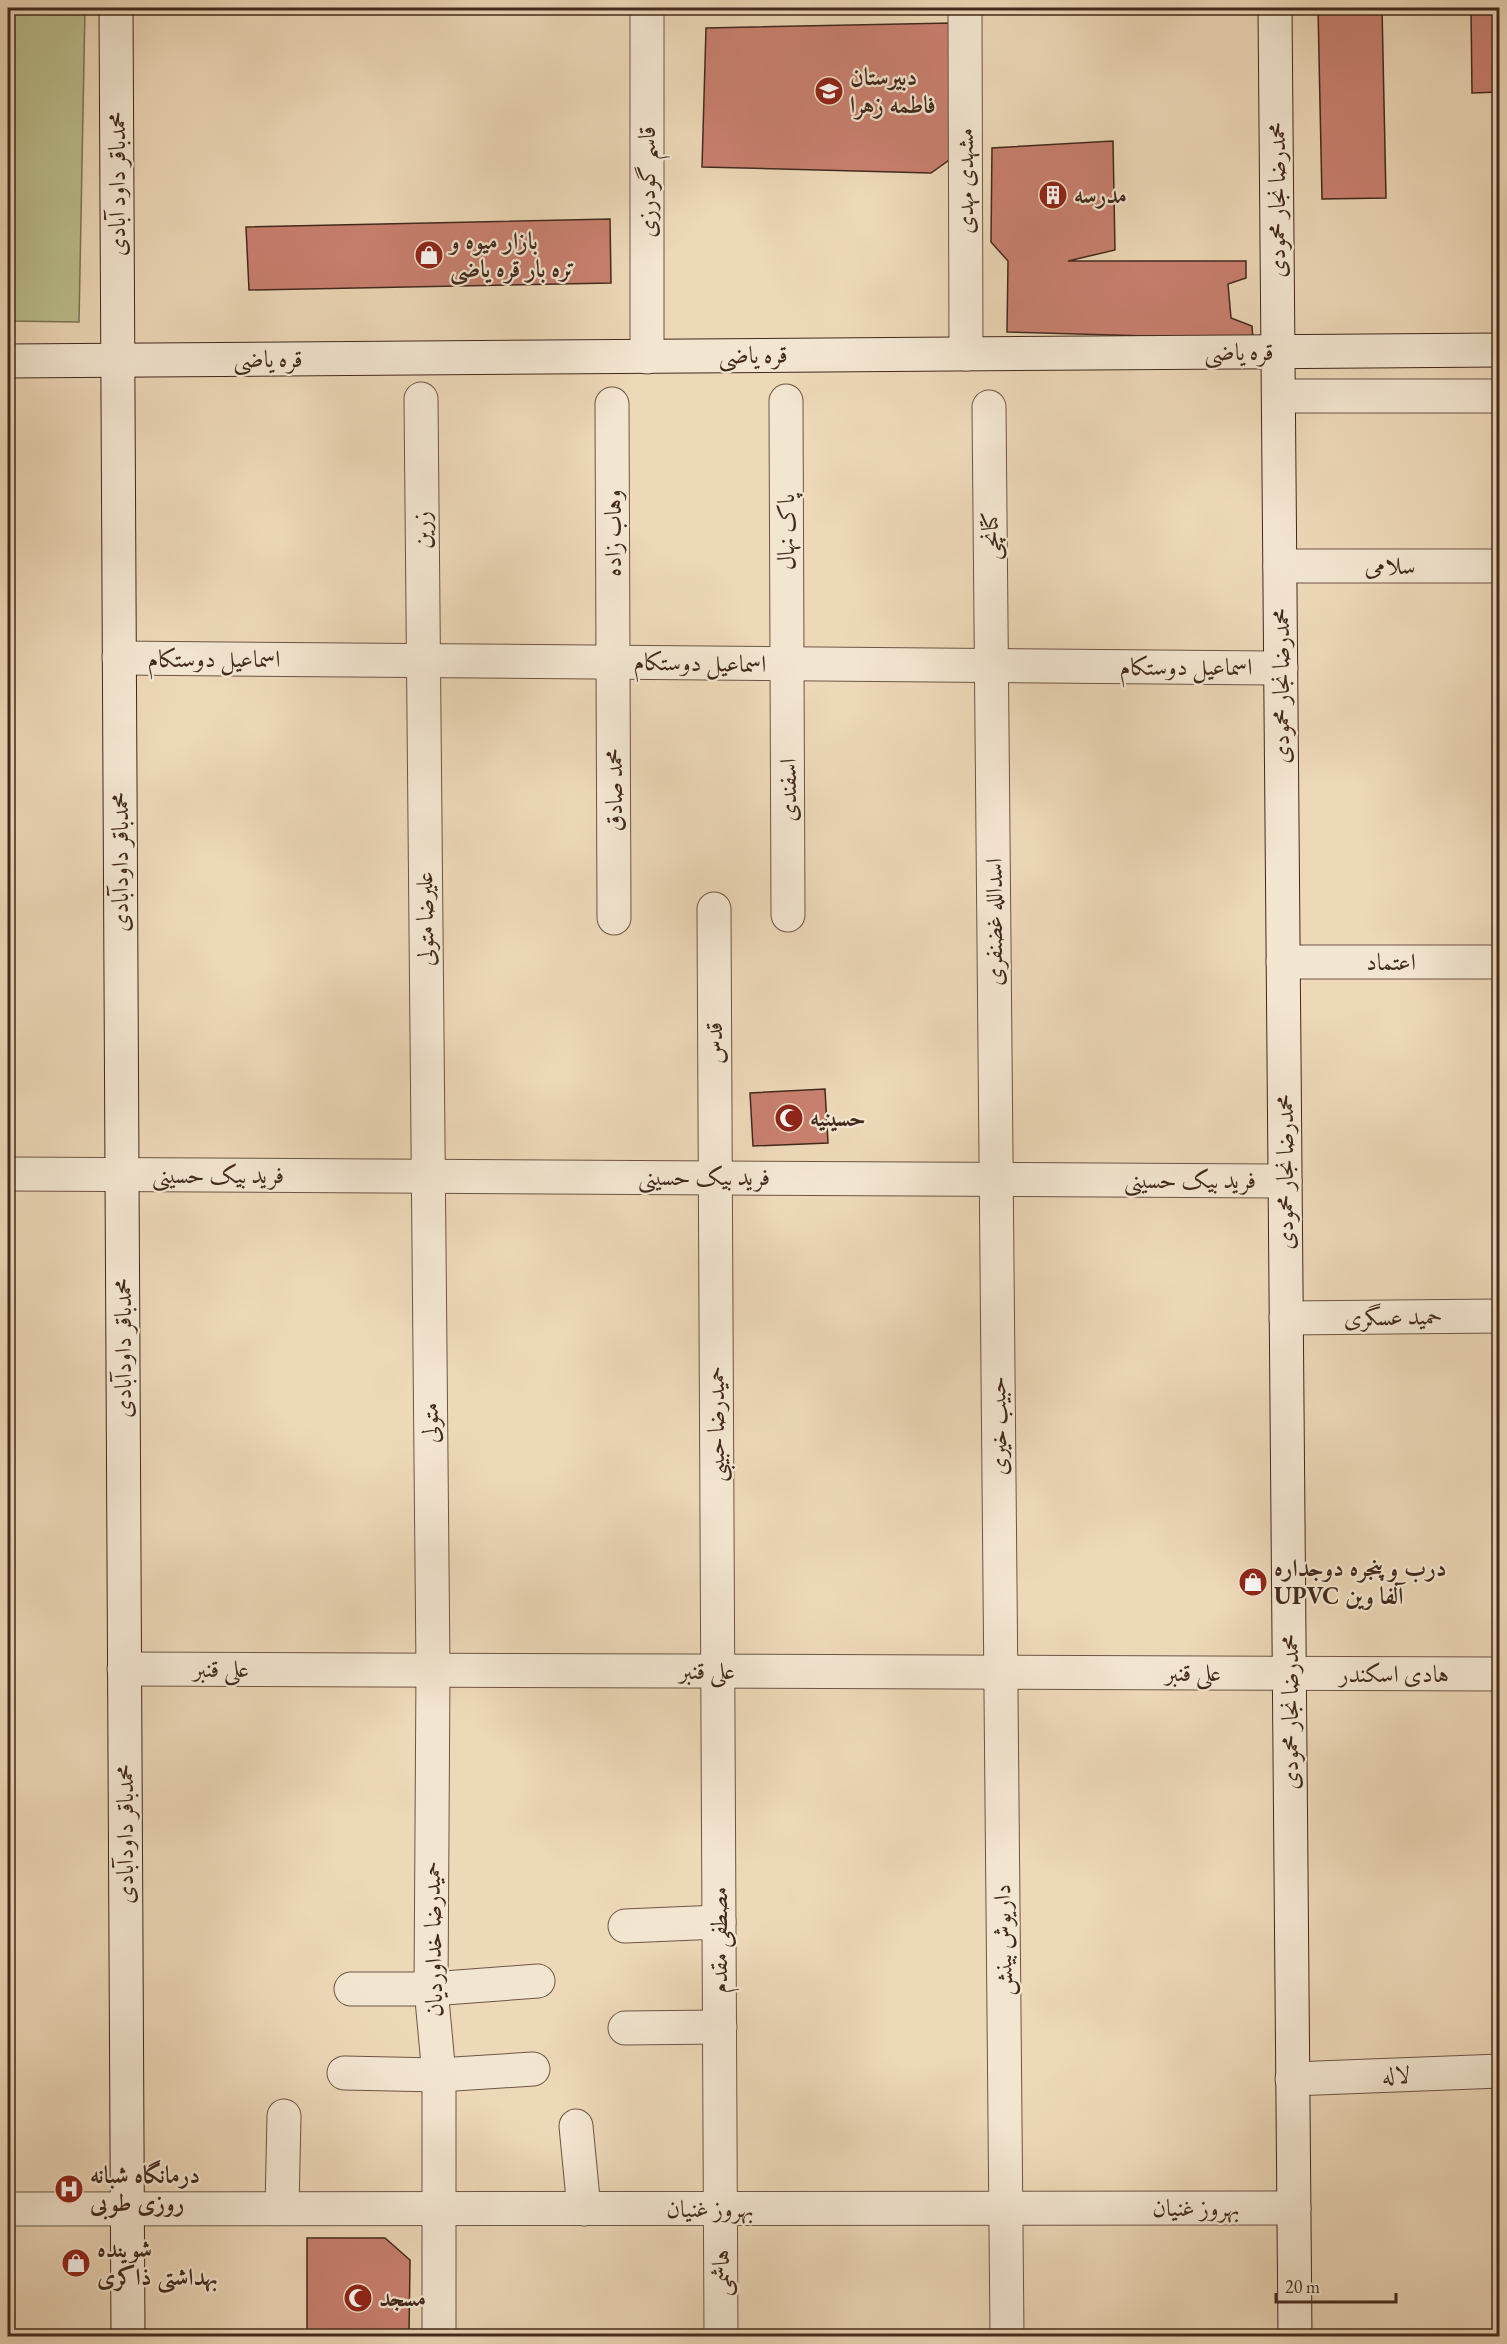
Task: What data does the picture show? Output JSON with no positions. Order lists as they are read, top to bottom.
{
  "streets": {
    "street": [
      "مشهدی مهدی",
      "قاسم گودرزی",
      "محمدباقر داود آبادی",
      "محمدرضا نجار محمودی",
      "قره یاضی",
      "زرین",
      "پاک نهال",
      "وهاب زاده",
      "کتانچی",
      "سلامی",
      "اسماعیل دوستکام",
      "محمد صادق",
      "اسفندی",
      "محمدباقر داودآبادی",
      "علیرضا متولی",
      "اسدالله غضنفری",
      "اعتماد",
      "قدس",
      "فرید بیک حسینی",
      "حمید عسگری",
      "متولی",
      "حمیدرضا حبیبی",
      "حبیب خیری",
      "علی قنبر",
      "هادی اسکندر",
      "حمیدرضا خداوردیان",
      "مصطفی مقدم",
      "داریوش بینش",
      "لاله",
      "بهروز غنیان",
      "هاشمی"
    ]
  },
  "crossings": [
    ["مشهدی مهدی", "قره یاضی"],
    ["قاسم گودرزی", "قره یاضی"],
    ["محمدباقر داود آبادی", "قره یاضی"],
    ["محمدباقر داود آبادی", "محمدباقر داودآبادی"],
    ["محمدرضا نجار محمودی", "قره یاضی"],
    ["محمدرضا نجار محمودی", "سلامی"],
    ["محمدرضا نجار محمودی", "اسماعیل دوستکام"],
    ["محمدرضا نجار محمودی", "اعتماد"],
    ["محمدرضا نجار محمودی", "فرید بیک حسینی"],
    ["محمدرضا نجار محمودی", "حمید عسگری"],
    ["محمدرضا نجار محمودی", "علی قنبر"],
    ["محمدرضا نجار محمودی", "هادی اسکندر"],
    ["محمدرضا نجار محمودی", "لاله"],
    ["محمدرضا نجار محمودی", "بهروز غنیان"],
    ["قره یاضی", "محمدباقر داودآبادی"],
    ["زرین", "اسماعیل دوستکام"],
    ["زرین", "علیرضا متولی"],
    ["پاک نهال", "اسماعیل دوستکام"],
    ["پاک نهال", "اسفندی"],
    ["وهاب زاده", "اسماعیل دوستکام"],
    ["وهاب زاده", "محمد صادق"],
    ["کتانچی", "اسماعیل دوستکام"],
    ["کتانچی", "اسدالله غضنفری"],
    ["اسماعیل دوستکام", "محمد صادق"],
    ["اسماعیل دوستکام", "اسفندی"],
    ["اسماعیل دوستکام", "محمدباقر داودآبادی"],
    ["اسماعیل دوستکام", "علیرضا متولی"],
    ["اسماعیل دوستکام", "اسدالله غضنفری"],
    ["محمدباقر داودآبادی", "فرید بیک حسینی"],
    ["محمدباقر داودآبادی", "علی قنبر"],
    ["محمدباقر داودآبادی", "بهروز غنیان"],
    ["علیرضا متولی", "فرید بیک حسینی"],
    ["علیرضا متولی", "متولی"],
    ["اسدالله غضنفری", "فرید بیک حسینی"],
    ["اسدالله غضنفری", "حبیب خیری"],
    ["قدس", "فرید بیک حسینی"],
    ["قدس", "حمیدرضا حبیبی"],
    ["فرید بیک حسینی", "متولی"],
    ["فرید بیک حسینی", "حمیدرضا حبیبی"],
    ["فرید بیک حسینی", "حبیب خیری"],
    ["متولی", "علی قنبر"],
    ["متولی", "حمیدرضا خداوردیان"],
    ["حمیدرضا حبیبی", "علی قنبر"],
    ["حمیدرضا حبیبی", "مصطفی مقدم"],
    ["حبیب خیری", "علی قنبر"],
    ["حبیب خیری", "داریوش بینش"],
    ["علی قنبر", "هادی اسکندر"],
    ["علی قنبر", "حمیدرضا خداوردیان"],
    ["علی قنبر", "مصطفی مقدم"],
    ["علی قنبر", "داریوش بینش"],
    ["حمیدرضا خداوردیان", "بهروز غنیان"],
    ["مصطفی مقدم", "بهروز غنیان"],
    ["مصطفی مقدم", "هاشمی"],
    ["داریوش بینش", "بهروز غنیان"],
    ["بهروز غنیان", "هاشمی"]
  ],
  "places": {
    "school or university": ["دبیرستان فاطمه زهرا"],
    "building": ["مدرسه"],
    "shop": ["بازار میوه و تره بار قره یاضی", "درب و پنجره دوجداره UPVC آلفا وین", "شوینده بهداشتی ذاکری"],
    "mosque": ["حسینیه", "مسجد"],
    "hospital": ["درمانگاه شبانه روزی طوبی"]
  },
  "scale_bar": "20 m"
}
